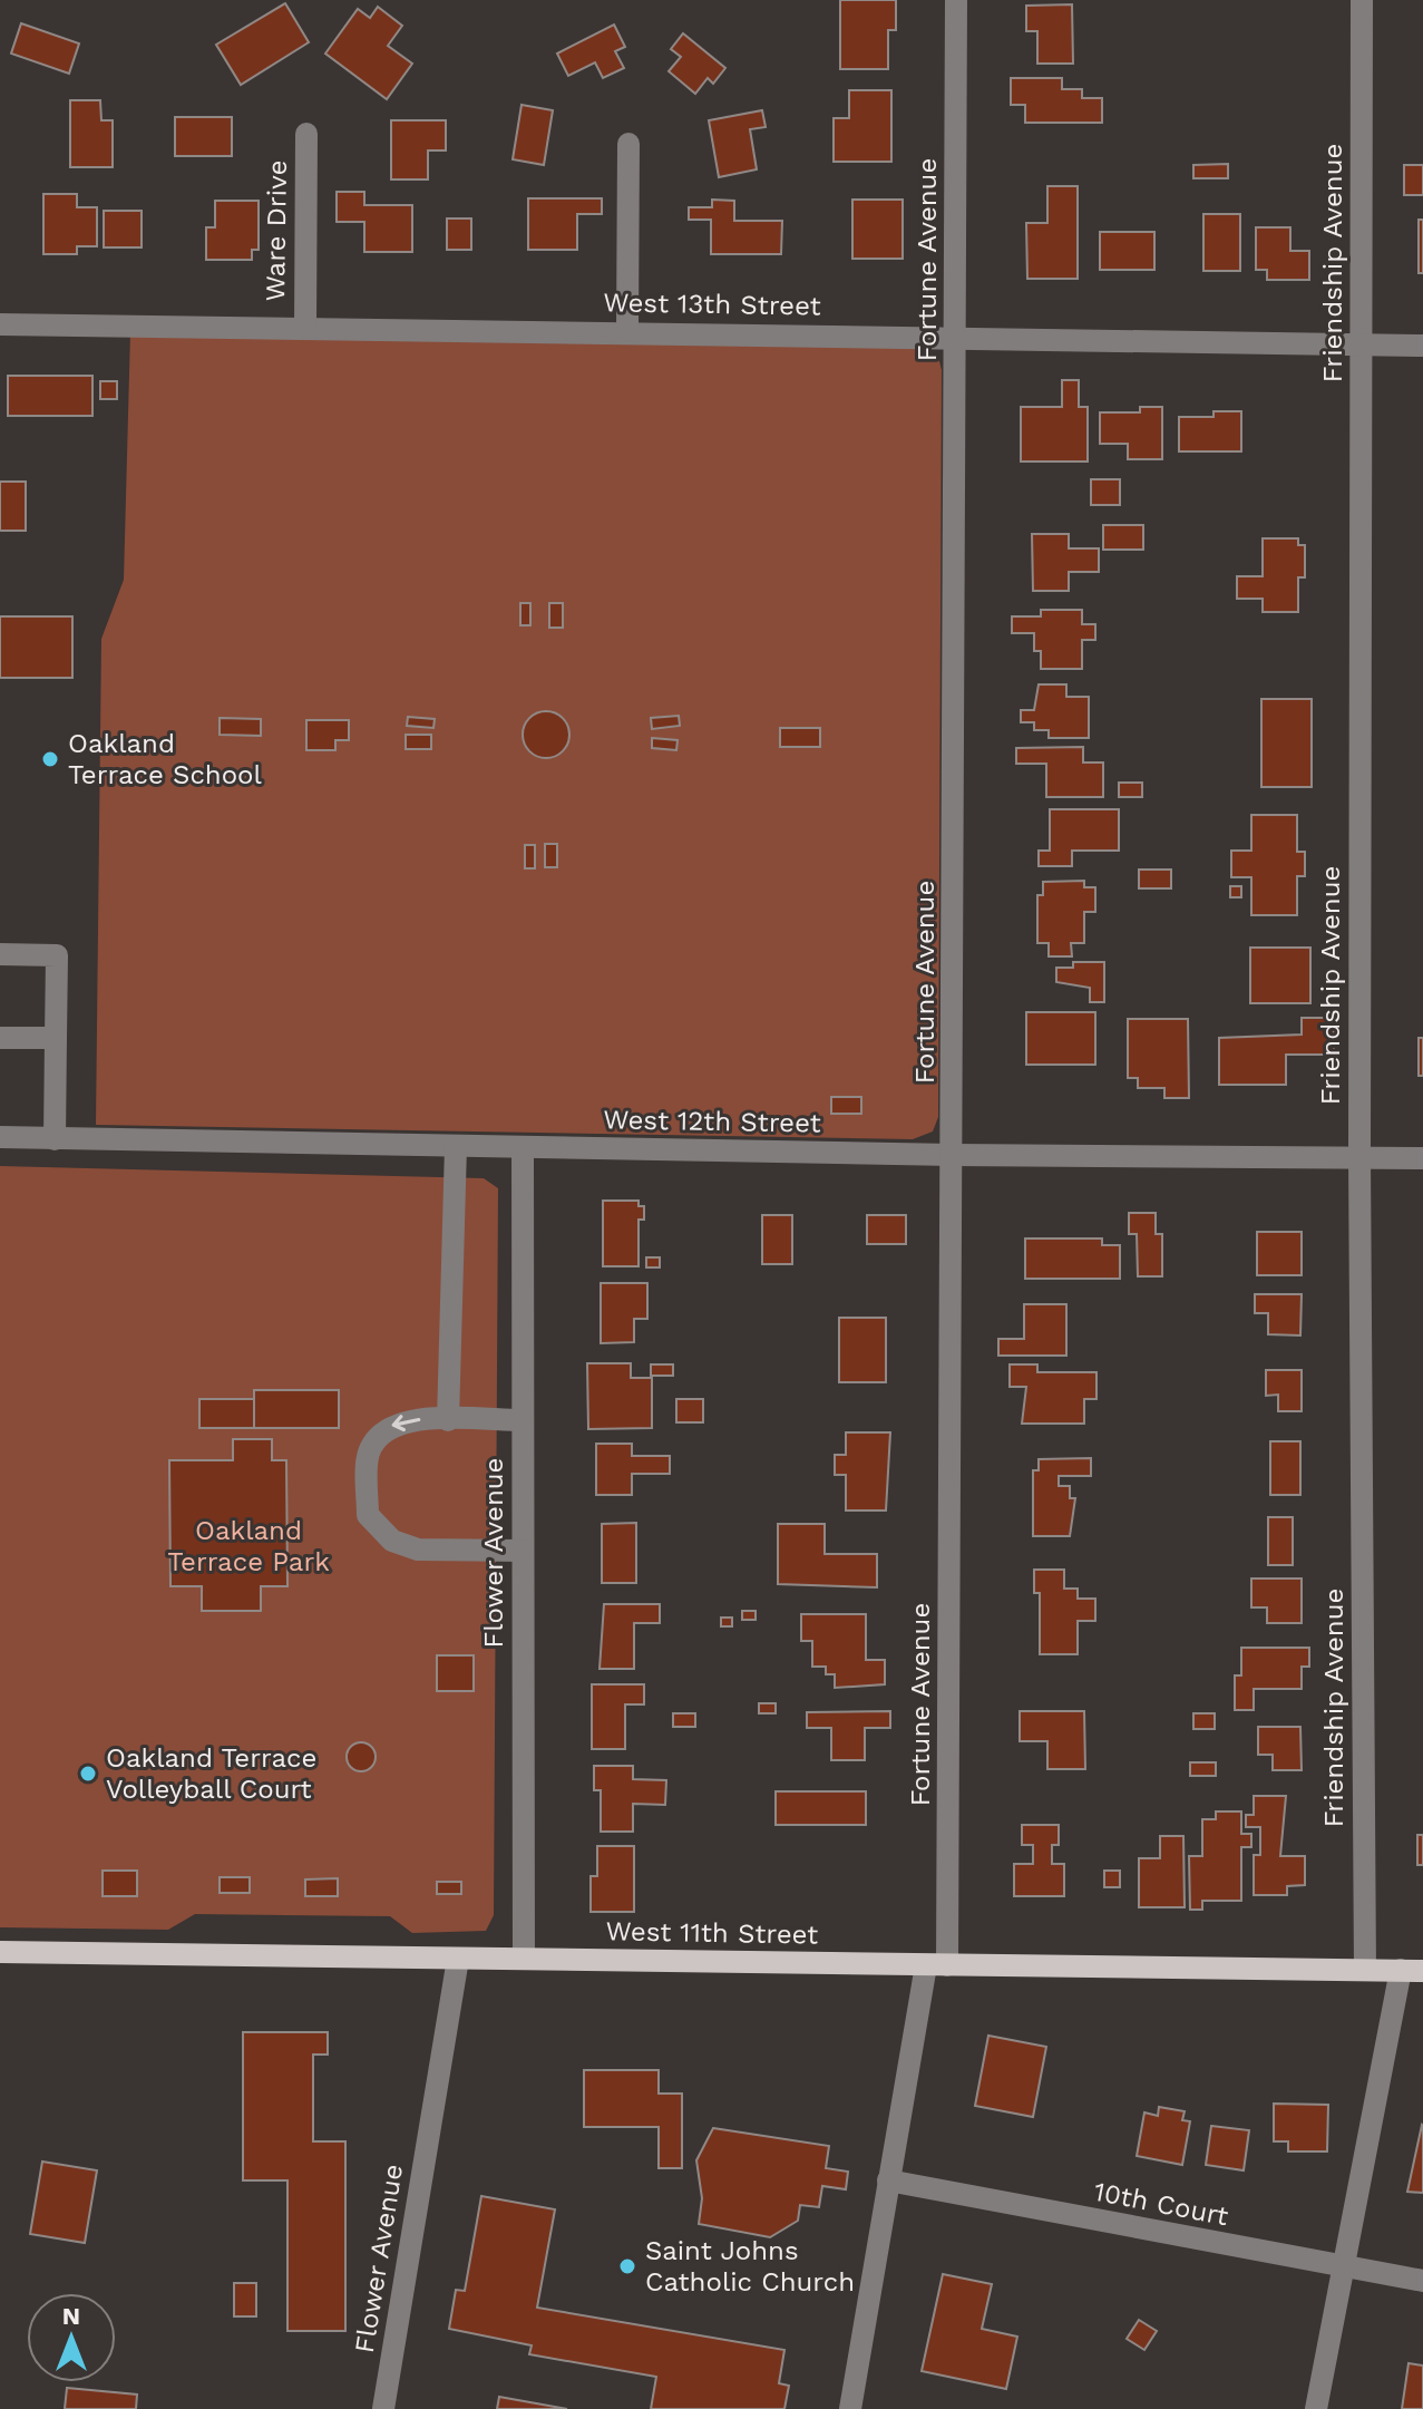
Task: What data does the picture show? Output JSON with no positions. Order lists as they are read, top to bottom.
{
  "streets": {
    "main road": ["West 11th Street"],
    "street": [
      "Ware Drive",
      "Fortune Avenue",
      "Friendship Avenue",
      "West 13th Street",
      "West 12th Street",
      "Flower Avenue",
      "10th Court"
    ]
  },
  "crossings": [
    ["Ware Drive", "West 13th Street"],
    ["Fortune Avenue", "West 13th Street"],
    ["Fortune Avenue", "West 12th Street"],
    ["Fortune Avenue", "West 11th Street"],
    ["Fortune Avenue", "10th Court"],
    ["Friendship Avenue", "West 13th Street"],
    ["Friendship Avenue", "West 12th Street"],
    ["Friendship Avenue", "West 11th Street"],
    ["West 12th Street", "Flower Avenue"],
    ["Flower Avenue", "West 11th Street"]
  ],
  "parks": ["Oakland Terrace Park"],
  "places": ["Oakland Terrace School", "Oakland Terrace Volleyball Court", "Saint Johns Catholic Church"],
  "north": "top"
}
